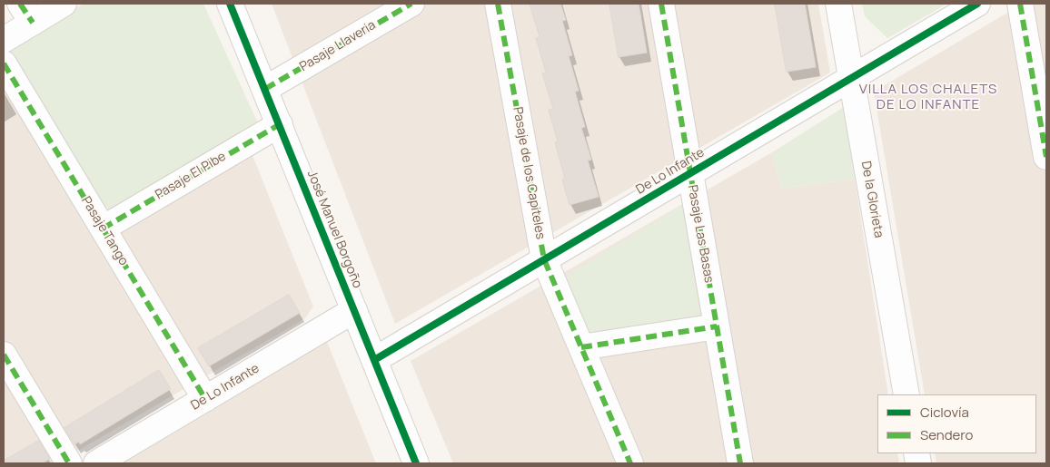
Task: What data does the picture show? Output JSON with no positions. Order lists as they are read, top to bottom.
{
  "streets": {
    "street": [
      "Pasaje Llaveria",
      "De Lo Infante",
      "Pasaje de los Capiteles",
      "Pasaje El Pibe",
      "De la Glorieta",
      "José Manuel Borgoño",
      "Pasaje Tango",
      "Pasaje Las Basas"
    ]
  },
  "crossings": [
    ["Pasaje Llaveria", "José Manuel Borgoño"],
    ["De Lo Infante", "Pasaje de los Capiteles"],
    ["De Lo Infante", "De la Glorieta"],
    ["De Lo Infante", "José Manuel Borgoño"],
    ["De Lo Infante", "Pasaje Tango"],
    ["De Lo Infante", "Pasaje Las Basas"],
    ["Pasaje El Pibe", "José Manuel Borgoño"],
    ["Pasaje El Pibe", "Pasaje Tango"]
  ],
  "districts": ["VILLA LOS CHALETS DE LO INFANTE"],
  "legend": ["Ciclovía", "Sendero"]
}
